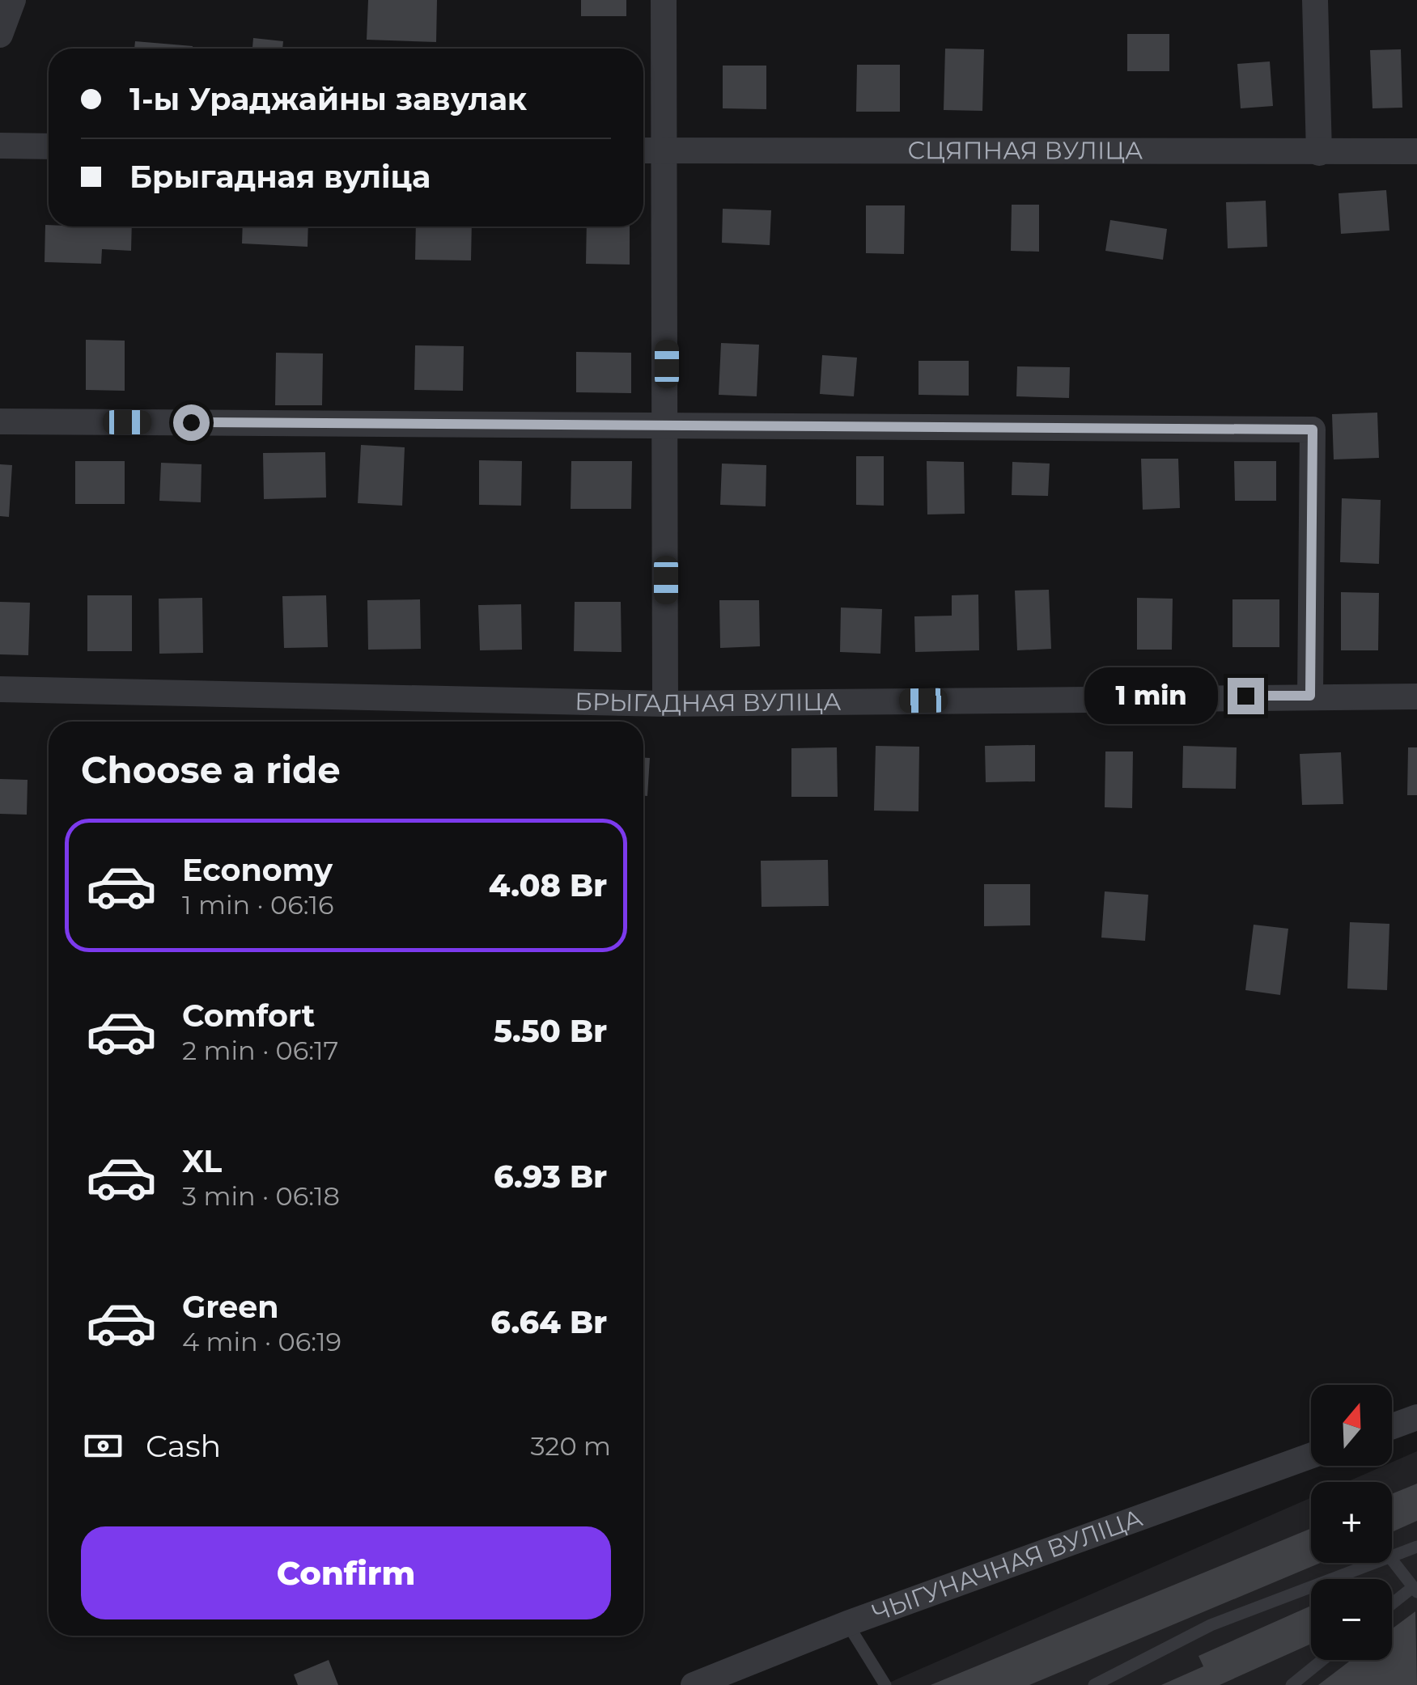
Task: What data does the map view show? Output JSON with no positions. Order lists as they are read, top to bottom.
{
  "streets": {
    "street": ["СЦЯПНАЯ ВУЛІЦА", "БРЫГАДНАЯ ВУЛІЦА", "ЧЫГУНАЧНАЯ ВУЛІЦА"]
  },
  "north": "top",
  "page": {
    "banner": ["1-ы Ураджайны завулак", "Брыгадная вуліца"],
    "bubble": "1 min",
    "heading": "Choose a ride",
    "list": [
      {
        "name": "Economy",
        "note": "1 min · 06:16",
        "value": "4.08 Br"
      },
      {
        "name": "Comfort",
        "note": "2 min · 06:17",
        "value": "5.50 Br"
      },
      {
        "name": "XL",
        "note": "3 min · 06:18",
        "value": "6.93 Br"
      },
      {
        "name": "Green",
        "note": "4 min · 06:19",
        "value": "6.64 Br"
      }
    ],
    "map_buttons": ["+", "−"],
    "pay": ["Cash", "320 m"],
    "buttons": "Confirm"
  }
}
